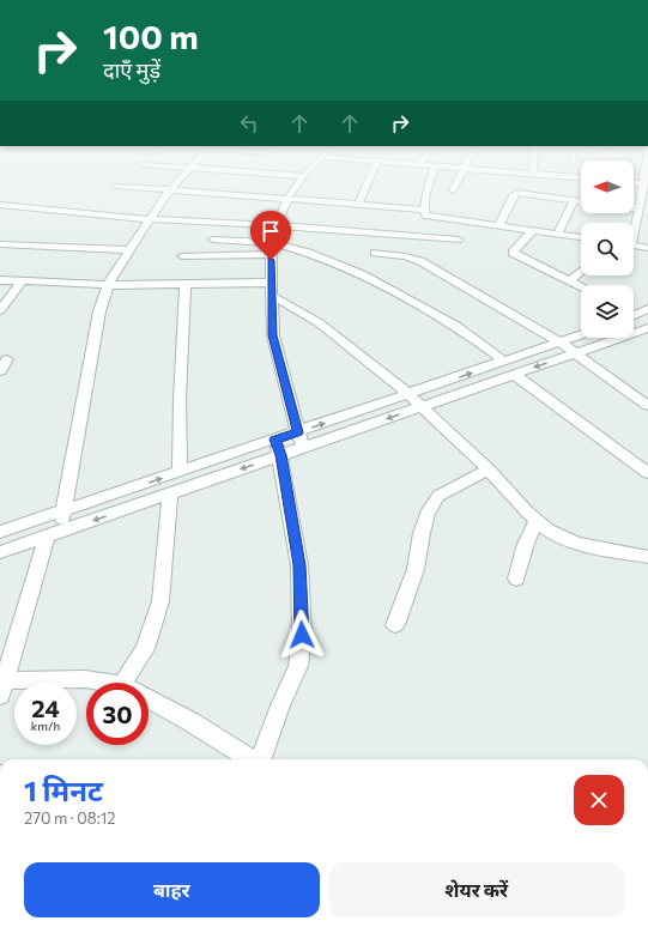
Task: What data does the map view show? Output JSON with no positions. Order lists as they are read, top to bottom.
{
  "north": "left",
  "page": {
    "turn": ["100 m", "दाएँ मुड़ें"],
    "speed": "24 km/h",
    "limit": "30",
    "heading": ["1 मिनट", "270 m · 08:12"],
    "buttons": ["बाहर", "शेयर करें"]
  }
}
